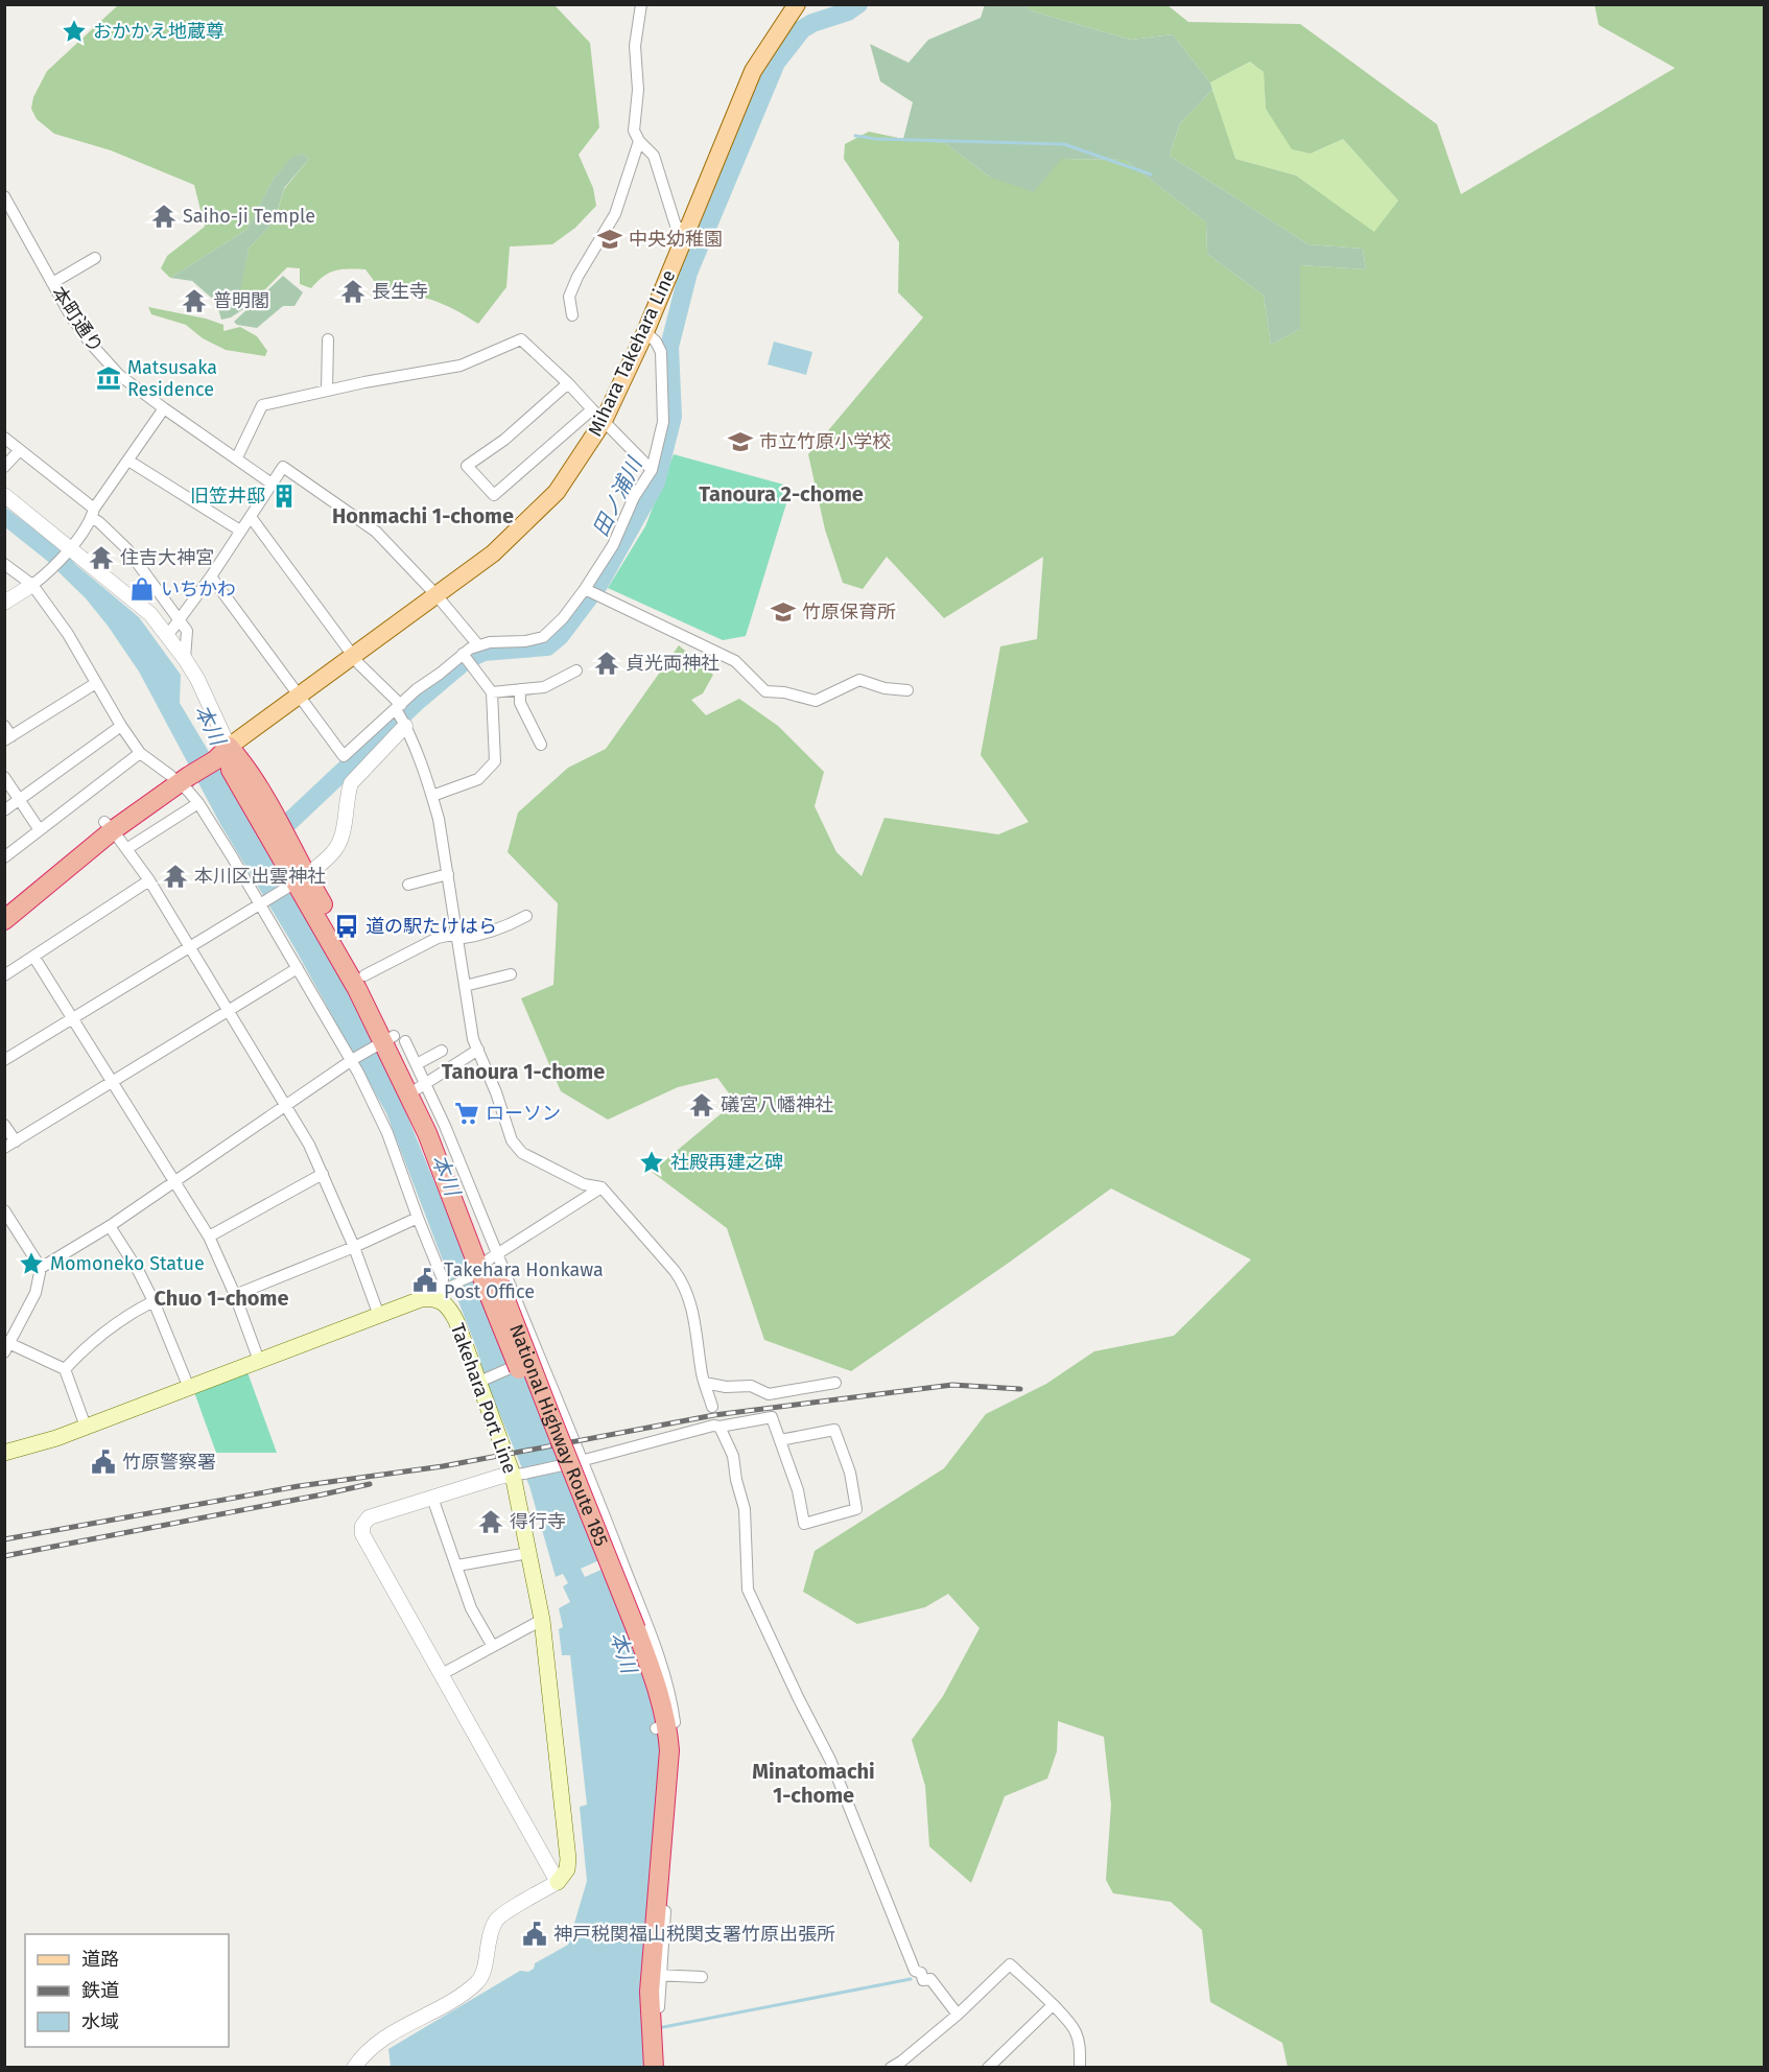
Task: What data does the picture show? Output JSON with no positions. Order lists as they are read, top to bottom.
{
  "streets": {
    "highway": ["National Highway Route 185"],
    "main road": ["Mihara Takehara Line", "Takehara Port Line"],
    "street": ["本町通り"]
  },
  "crossings": [
    ["Mihara Takehara Line", "National Highway Route 185"]
  ],
  "districts": [
    "Tanoura 2-chome",
    "Honmachi 1-chome",
    "Tanoura 1-chome",
    "Chuo 1-chome",
    "Minatomachi 1-chome"
  ],
  "water": ["田ノ浦川", "本川"],
  "places": {
    "place": ["おかかえ地蔵尊", "社殿再建之碑", "Momoneko Statue"],
    "temple": [
      "Saiho-ji Temple",
      "長生寺",
      "普明閣",
      "住吉大神宮",
      "貞光両神社",
      "本川区出雲神社",
      "礒宮八幡神社",
      "得行寺"
    ],
    "school or university": ["中央幼稚園", "市立竹原小学校", "竹原保育所"],
    "museum": ["Matsusaka Residence"],
    "building": ["旧笠井邸"],
    "shop": ["いちかわ"],
    "bus stop": ["道の駅たけはら"],
    "supermarket": ["ローソン"],
    "public building": ["Takehara Honkawa Post Office", "竹原警察署", "神戸税関福山税関支署竹原出張所"]
  },
  "legend": ["道路", "鉄道", "水域"]
}
